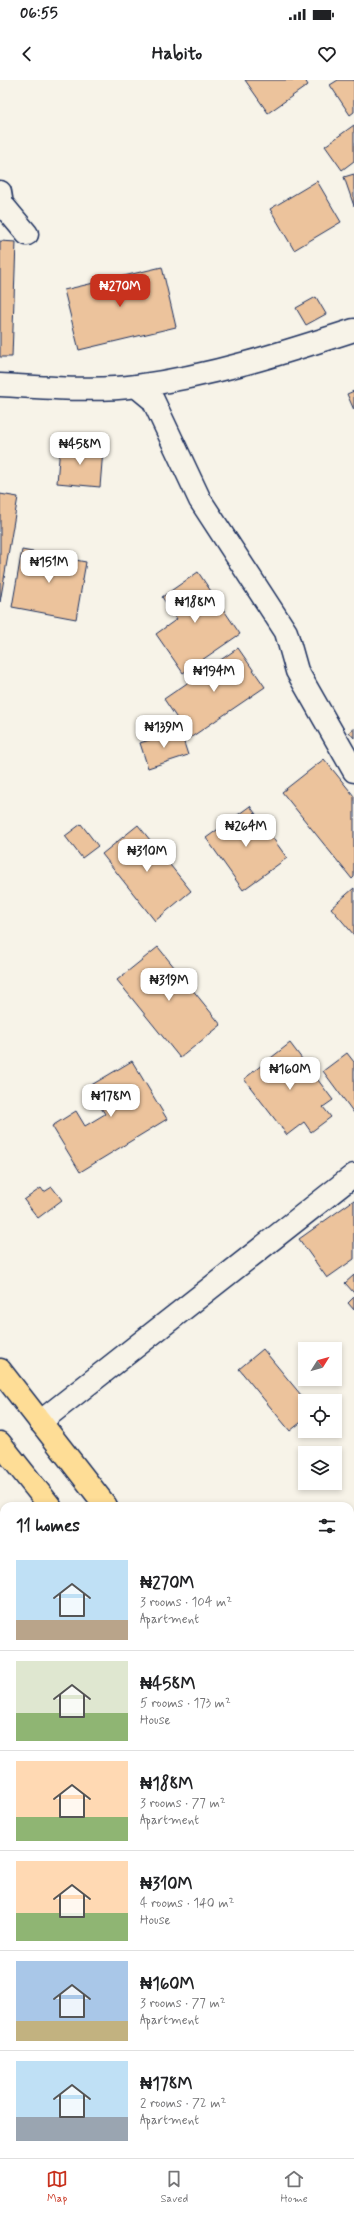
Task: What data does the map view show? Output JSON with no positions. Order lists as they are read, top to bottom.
{
  "north": "top right",
  "page": {
    "status": "06:55",
    "header": "Habito",
    "price": [
      "₦270M",
      "₦458M",
      "₦151M",
      "₦188M",
      "₦194M",
      "₦139M",
      "₦264M",
      "₦310M",
      "₦319M",
      "₦160M",
      "₦178M"
    ],
    "heading": "11 homes",
    "list": [
      {
        "name": "₦270M",
        "note": "3 rooms · 104 m² · Apartment"
      },
      {
        "name": "₦458M",
        "note": "5 rooms · 173 m² · House"
      },
      {
        "name": "₦188M",
        "note": "3 rooms · 77 m² · Apartment"
      },
      {
        "name": "₦310M",
        "note": "4 rooms · 140 m² · House"
      },
      {
        "name": "₦160M",
        "note": "3 rooms · 77 m² · Apartment"
      },
      {
        "name": "₦178M",
        "note": "2 rooms · 72 m² · Apartment"
      }
    ],
    "tabs": ["Map", "Saved", "Home"]
  }
}
